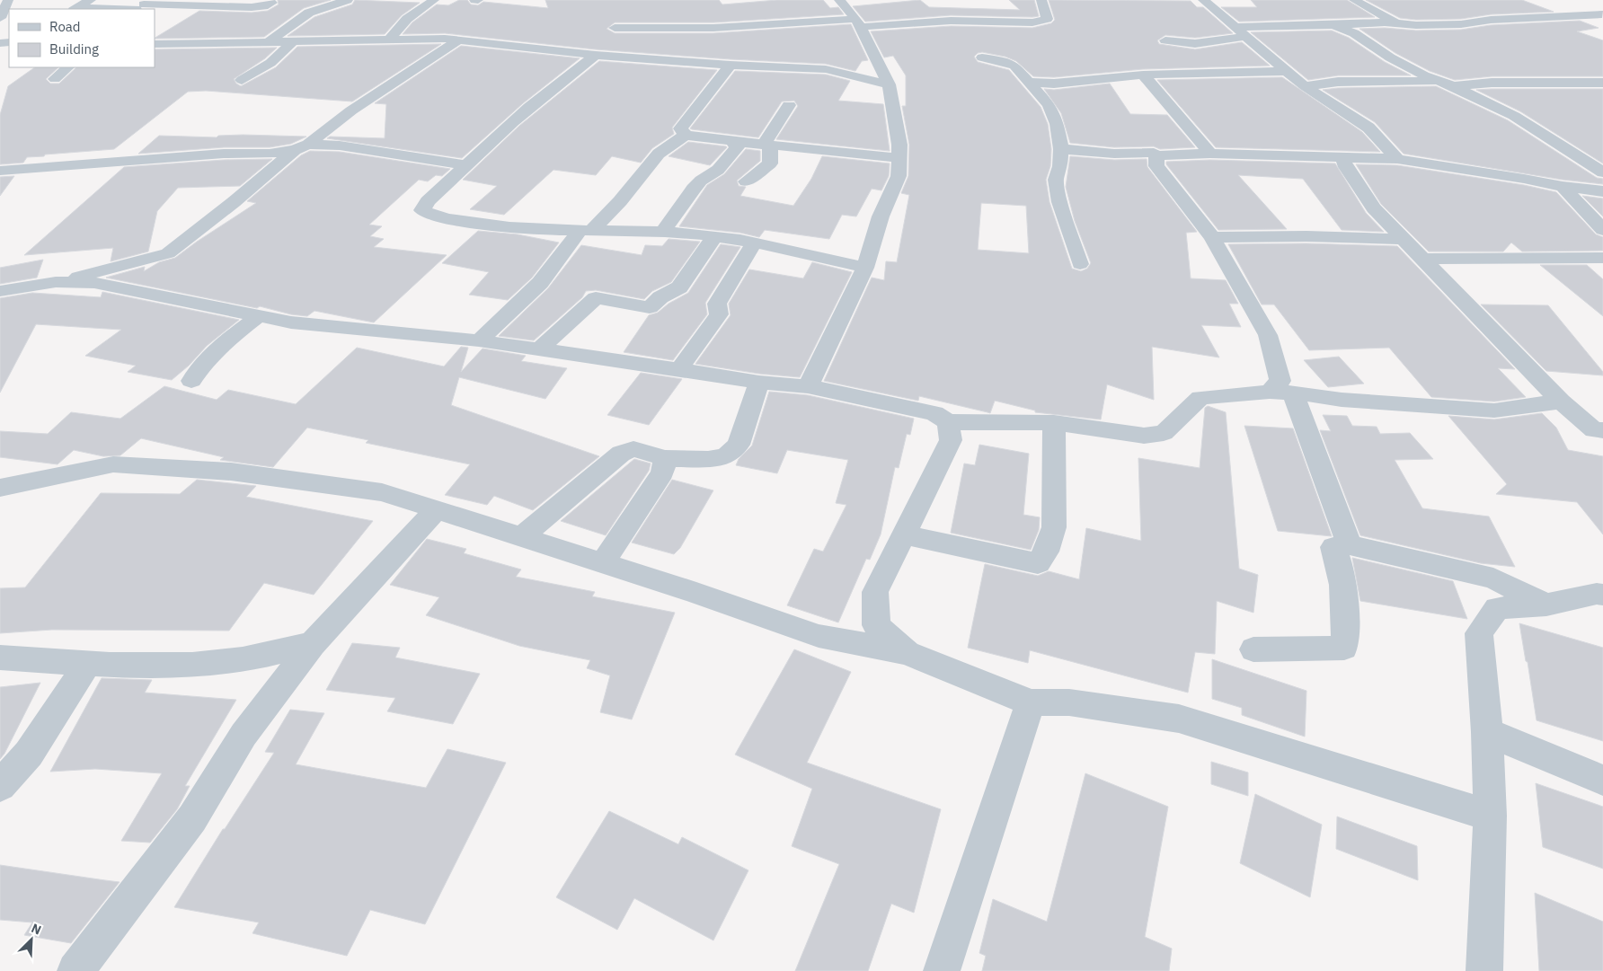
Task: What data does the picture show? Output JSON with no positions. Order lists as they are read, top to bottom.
{
  "legend": ["Road", "Building"],
  "north": "top right"
}
